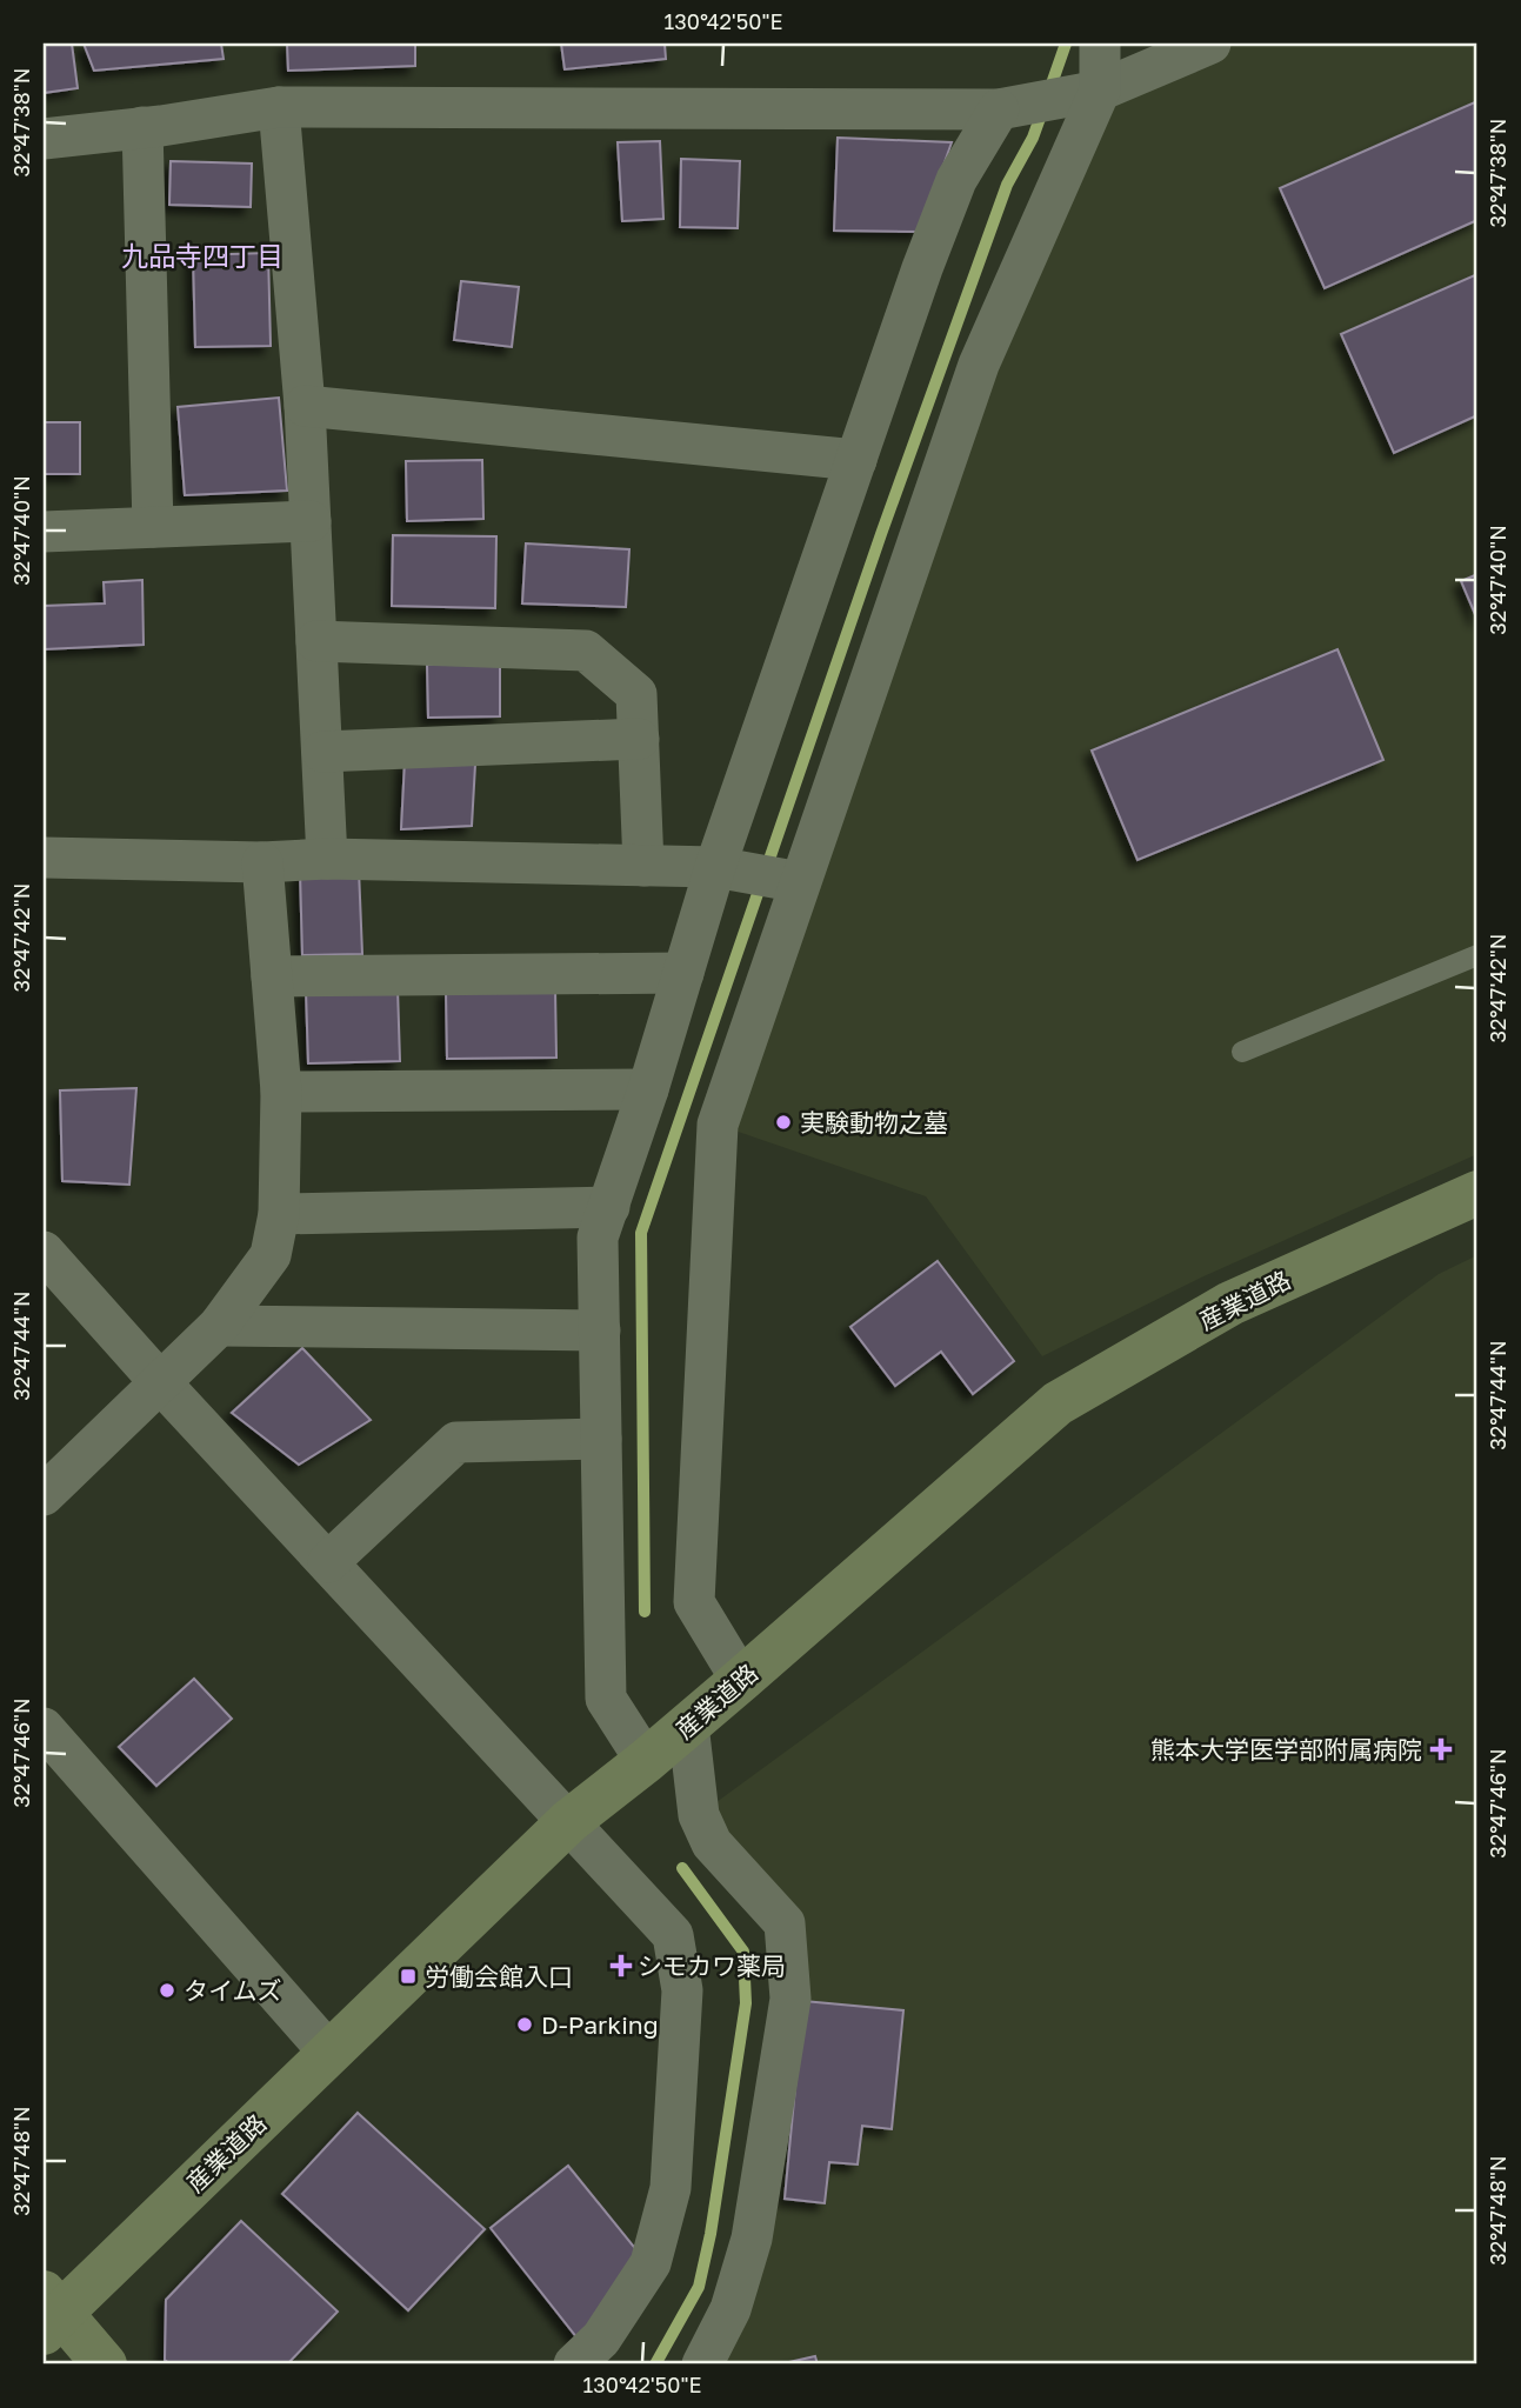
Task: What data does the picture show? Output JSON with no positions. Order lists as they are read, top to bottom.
{
  "streets": {
    "street": ["産業道路"]
  },
  "districts": ["九品寺四丁目"],
  "places": {
    "other": ["実験動物之墓", "タイムズ", "D-Parking"],
    "health": ["熊本大学医学部附属病院", "シモカワ薬局"],
    "transit": ["労働会館入口"]
  },
  "coordinates": [
    "130°42'50\"E",
    "32°47'38\"N",
    "32°47'40\"N",
    "32°47'42\"N",
    "32°47'44\"N",
    "32°47'46\"N",
    "32°47'48\"N"
  ]
}
